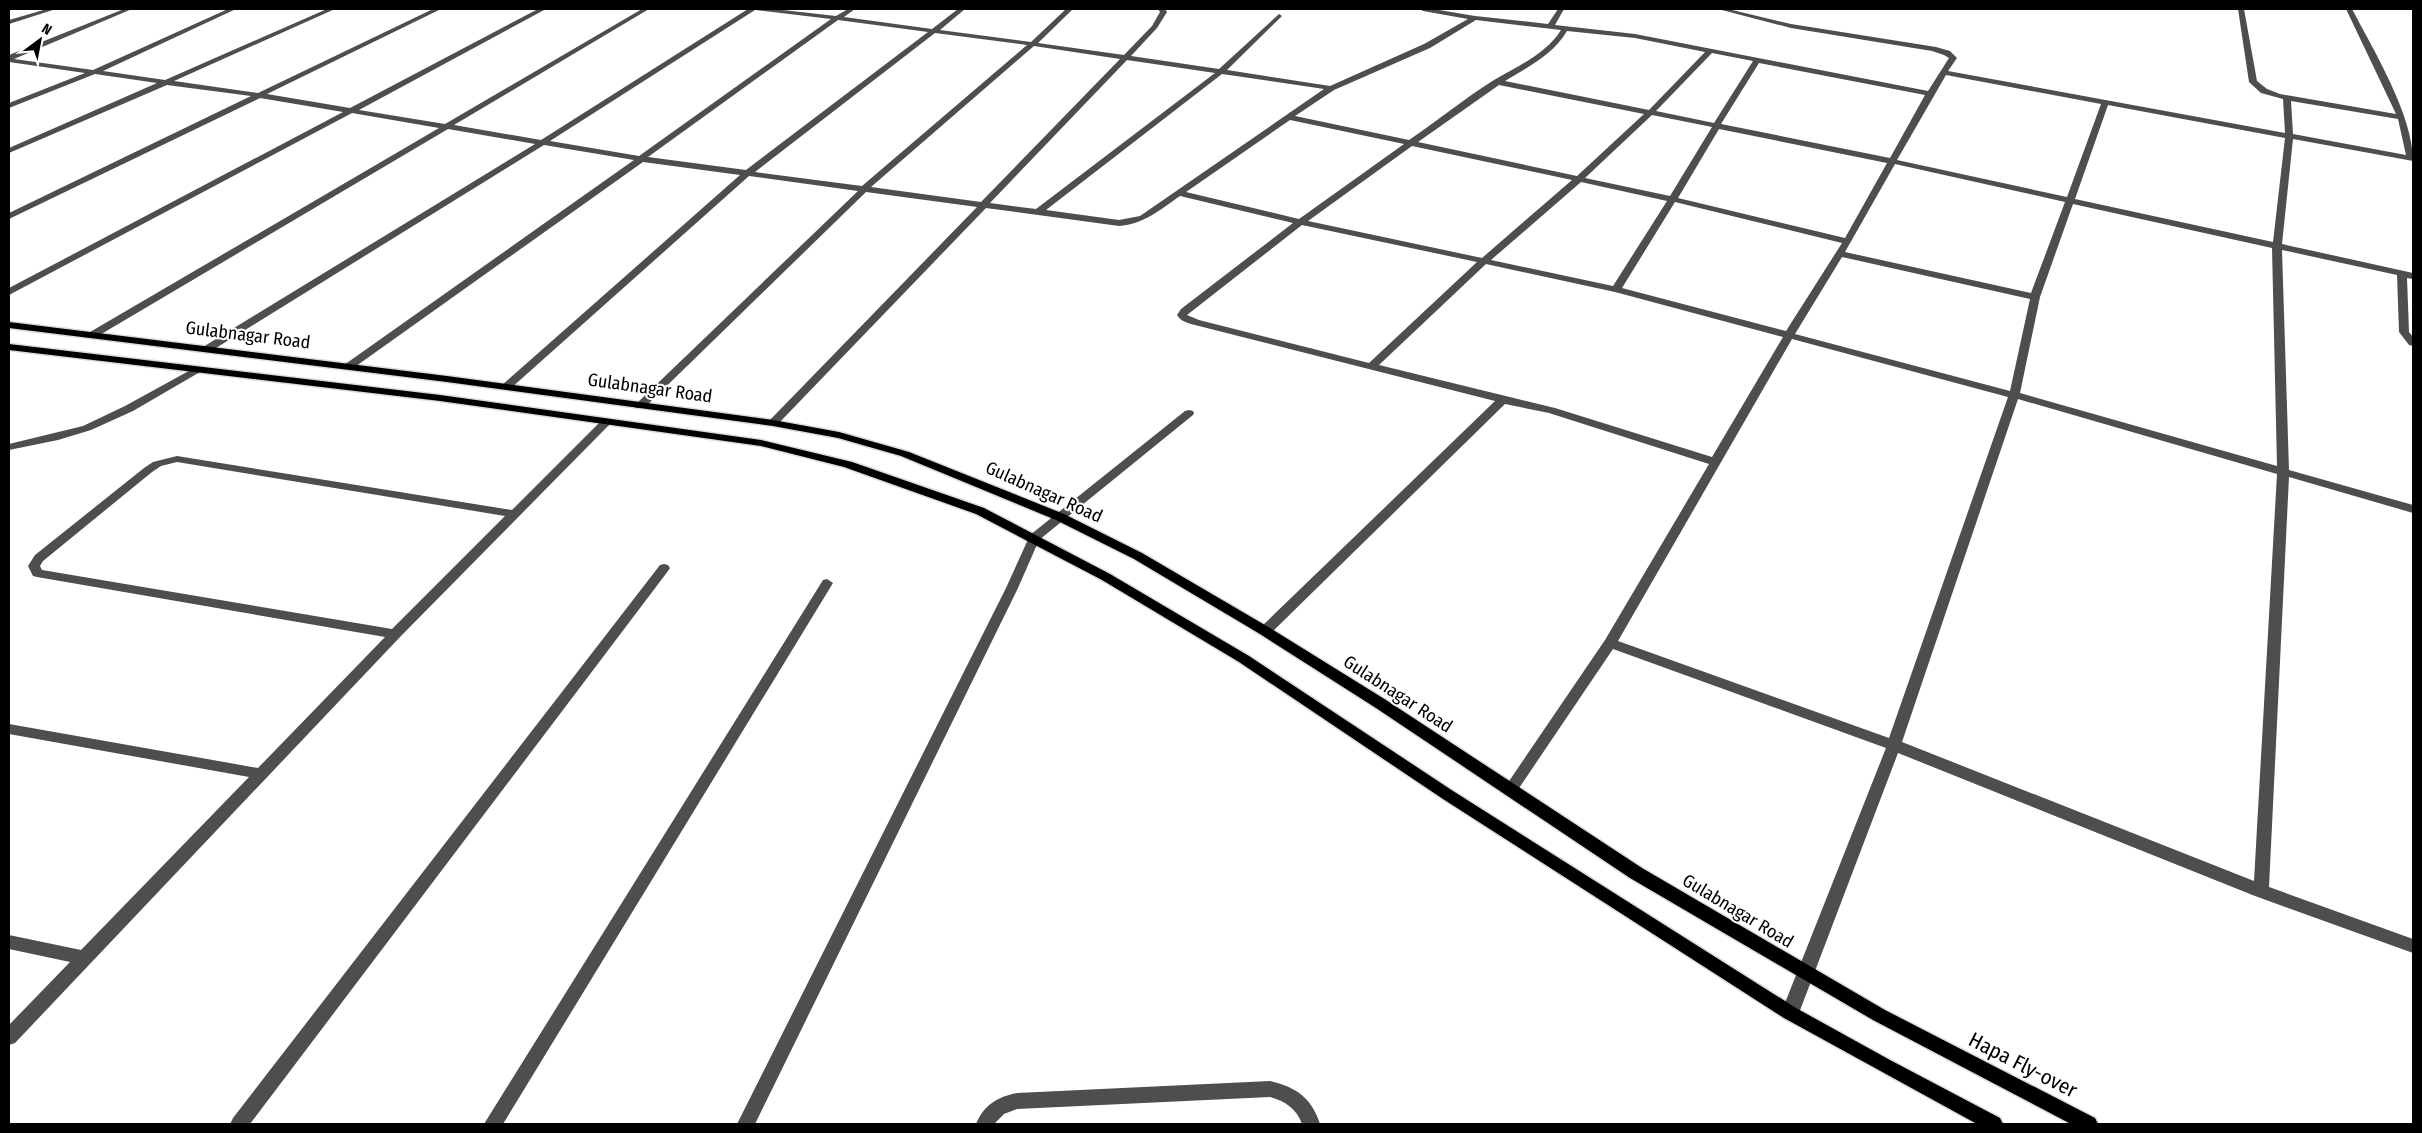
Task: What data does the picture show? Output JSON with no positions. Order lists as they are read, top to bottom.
{
  "streets": {
    "main road": ["Gulabnagar Road", "Hapa Fly-over"]
  },
  "crossings": [
    ["Gulabnagar Road", "Hapa Fly-over"]
  ],
  "north": "top right"
}
